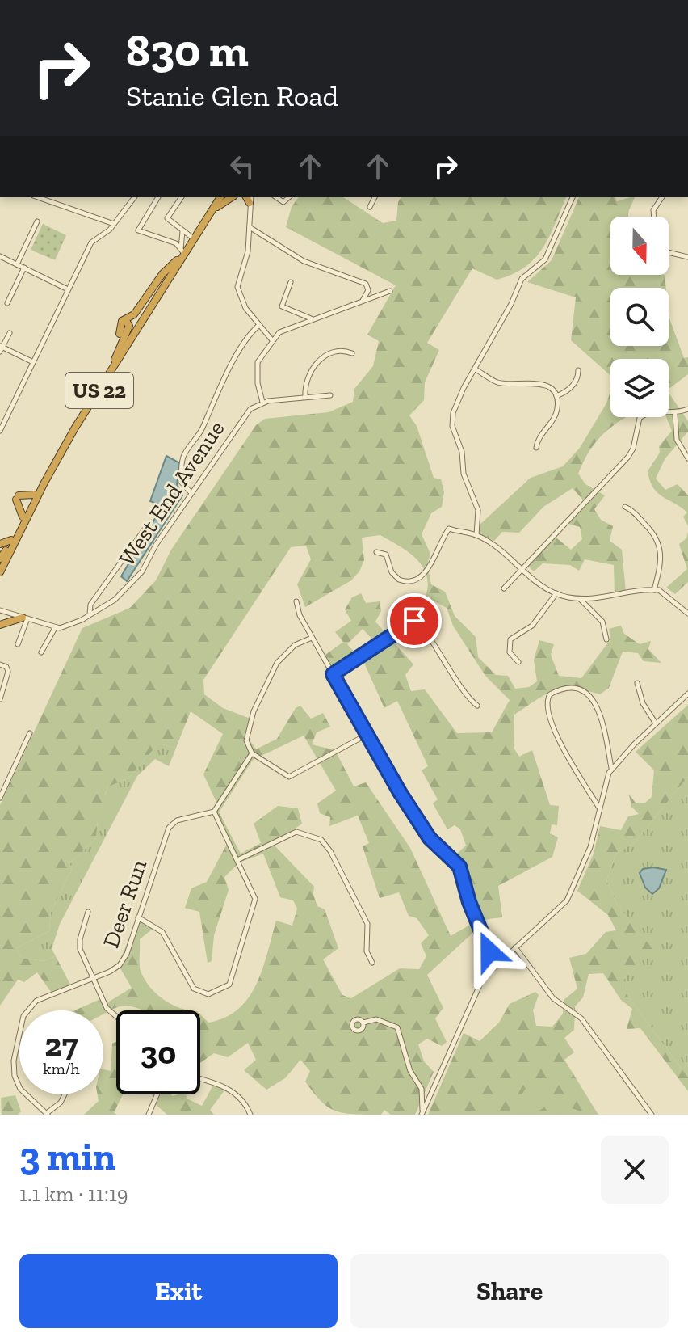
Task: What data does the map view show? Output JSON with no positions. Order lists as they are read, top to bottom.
{
  "streets": {
    "highway": ["US 22"],
    "street": ["West End Avenue", "Deer Run"]
  },
  "north": "bottom",
  "page": {
    "turn": ["830 m", "Stanie Glen Road"],
    "speed": "27 km/h",
    "limit": "30",
    "heading": ["3 min", "1.1 km · 11:19"],
    "buttons": ["Exit", "Share"]
  }
}
